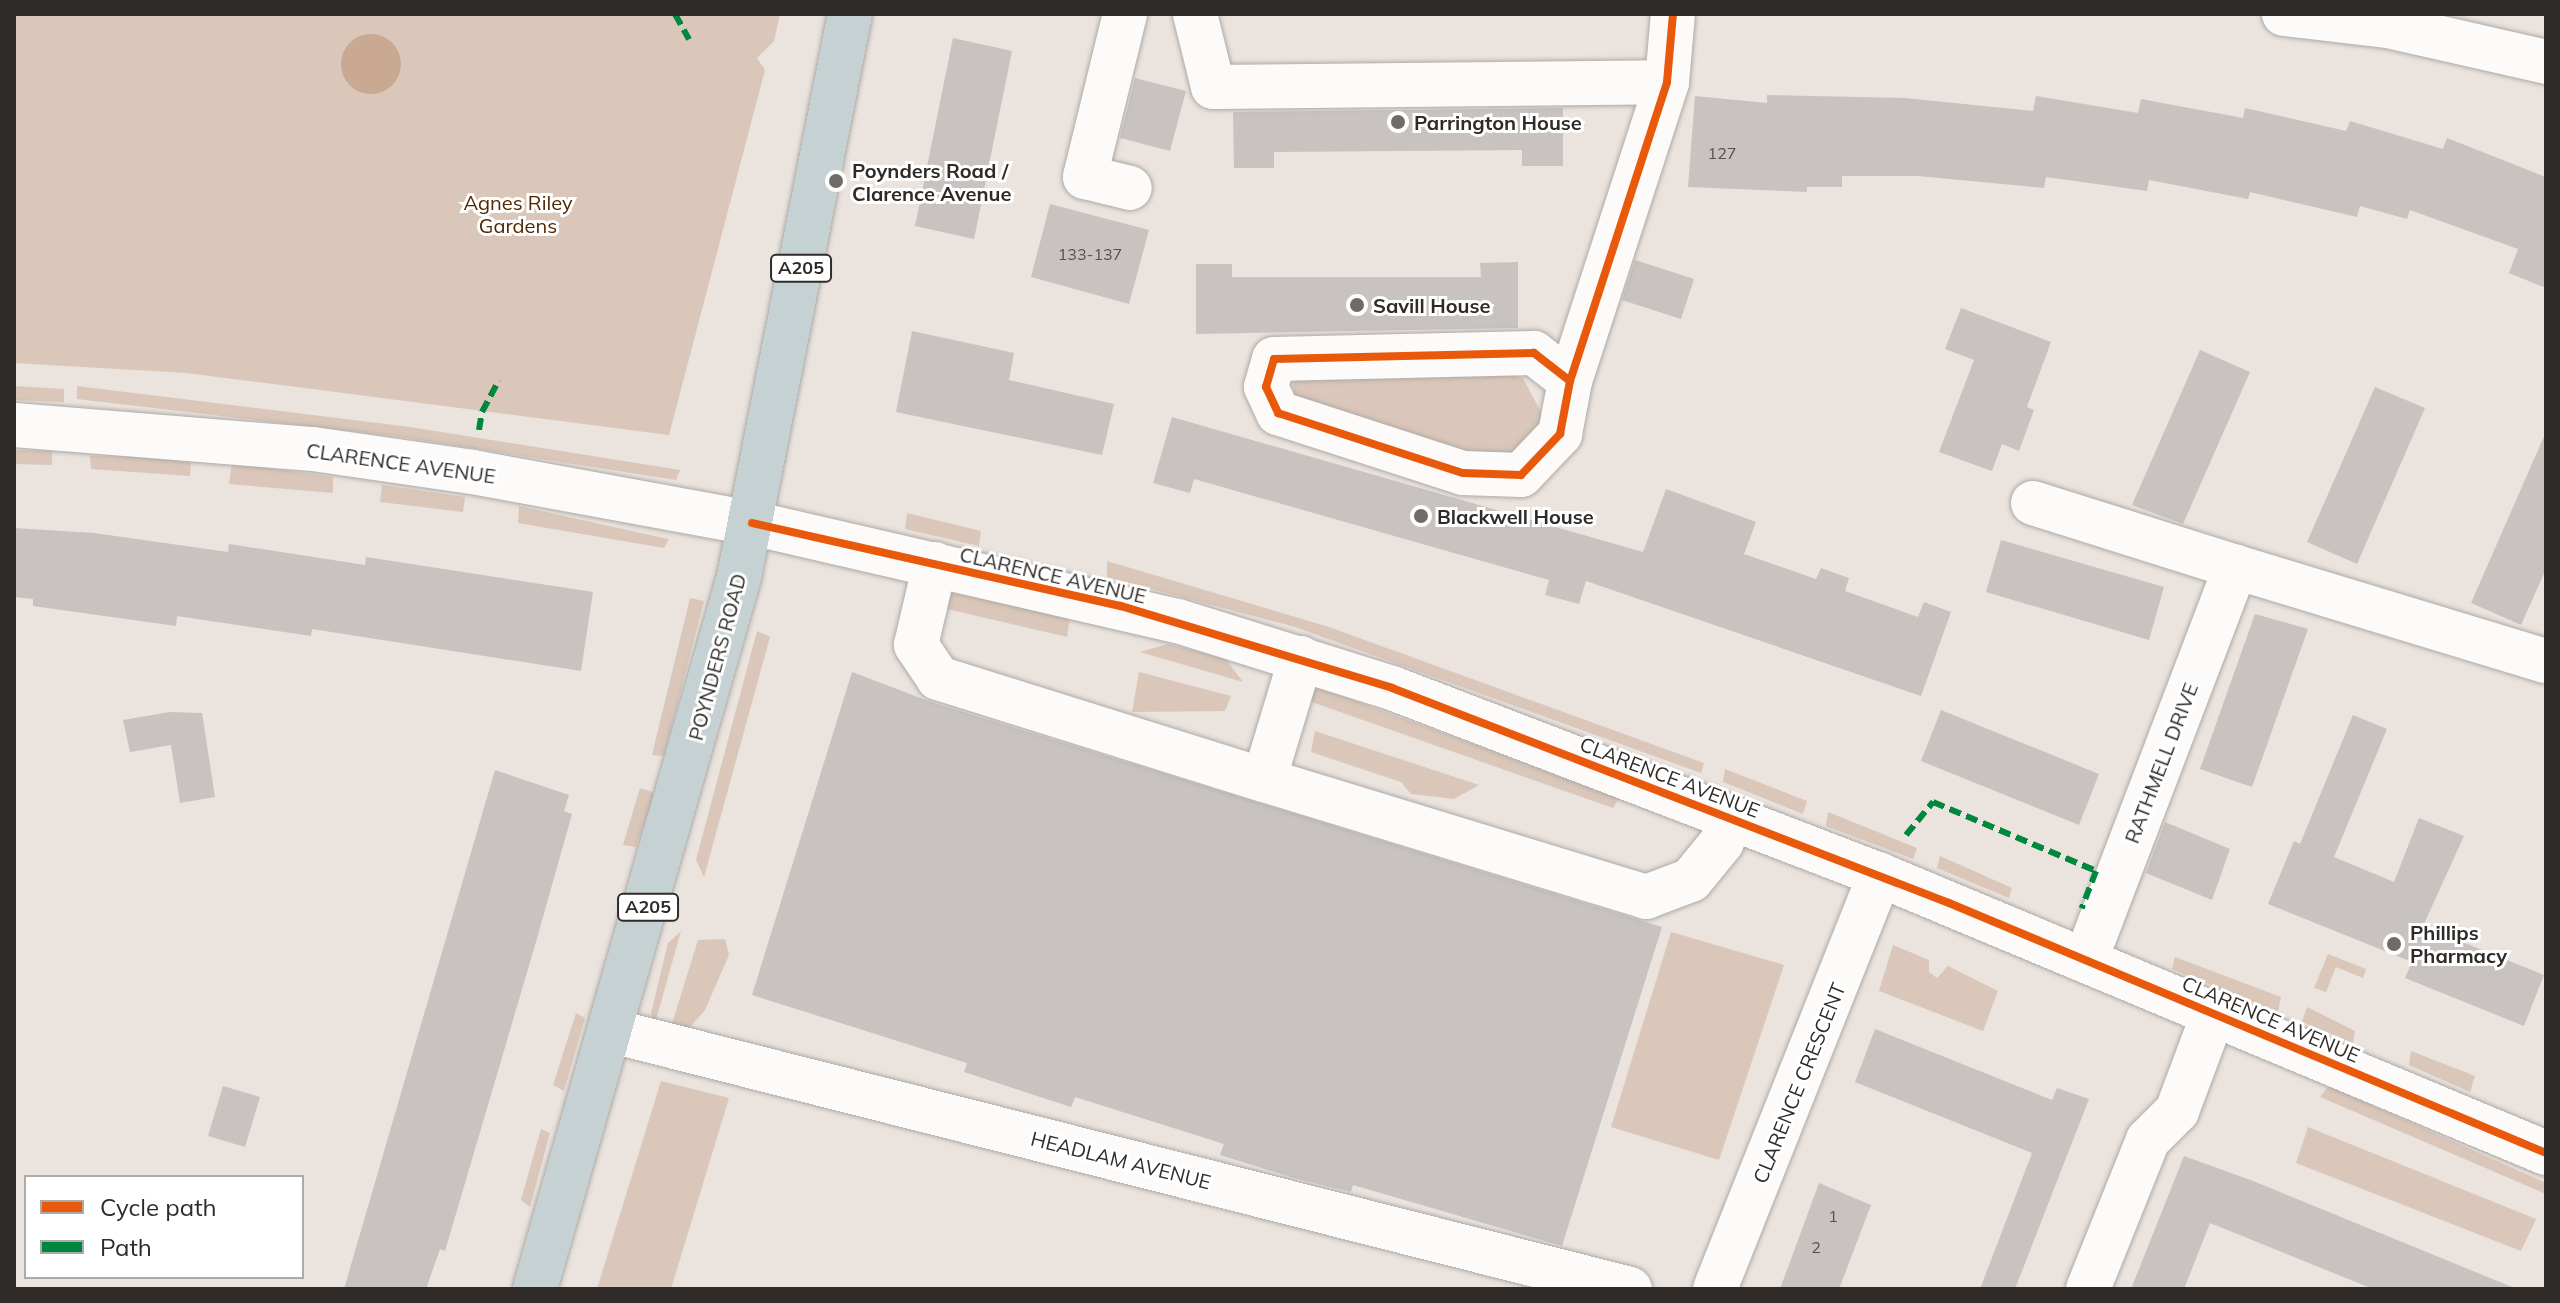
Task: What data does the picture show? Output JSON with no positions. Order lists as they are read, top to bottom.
{
  "streets": {
    "highway": ["A205", "POYNDERS ROAD"],
    "street": [
      "CLARENCE AVENUE",
      "RATHMELL DRIVE",
      "CLARENCE CRESCENT",
      "HEADLAM AVENUE"
    ]
  },
  "crossings": [
    ["CLARENCE AVENUE", "POYNDERS ROAD"],
    ["CLARENCE AVENUE", "RATHMELL DRIVE"],
    ["CLARENCE AVENUE", "CLARENCE CRESCENT"],
    ["POYNDERS ROAD", "HEADLAM AVENUE"]
  ],
  "parks": ["Agnes Riley Gardens"],
  "places": [
    "Parrington House",
    "Poynders Road / Clarence Avenue",
    "Savill House",
    "Blackwell House",
    "Phillips Pharmacy"
  ],
  "house_numbers": [
    "127",
    "133-137",
    "1",
    "2"
  ],
  "legend": ["Cycle path", "Path"]
}
